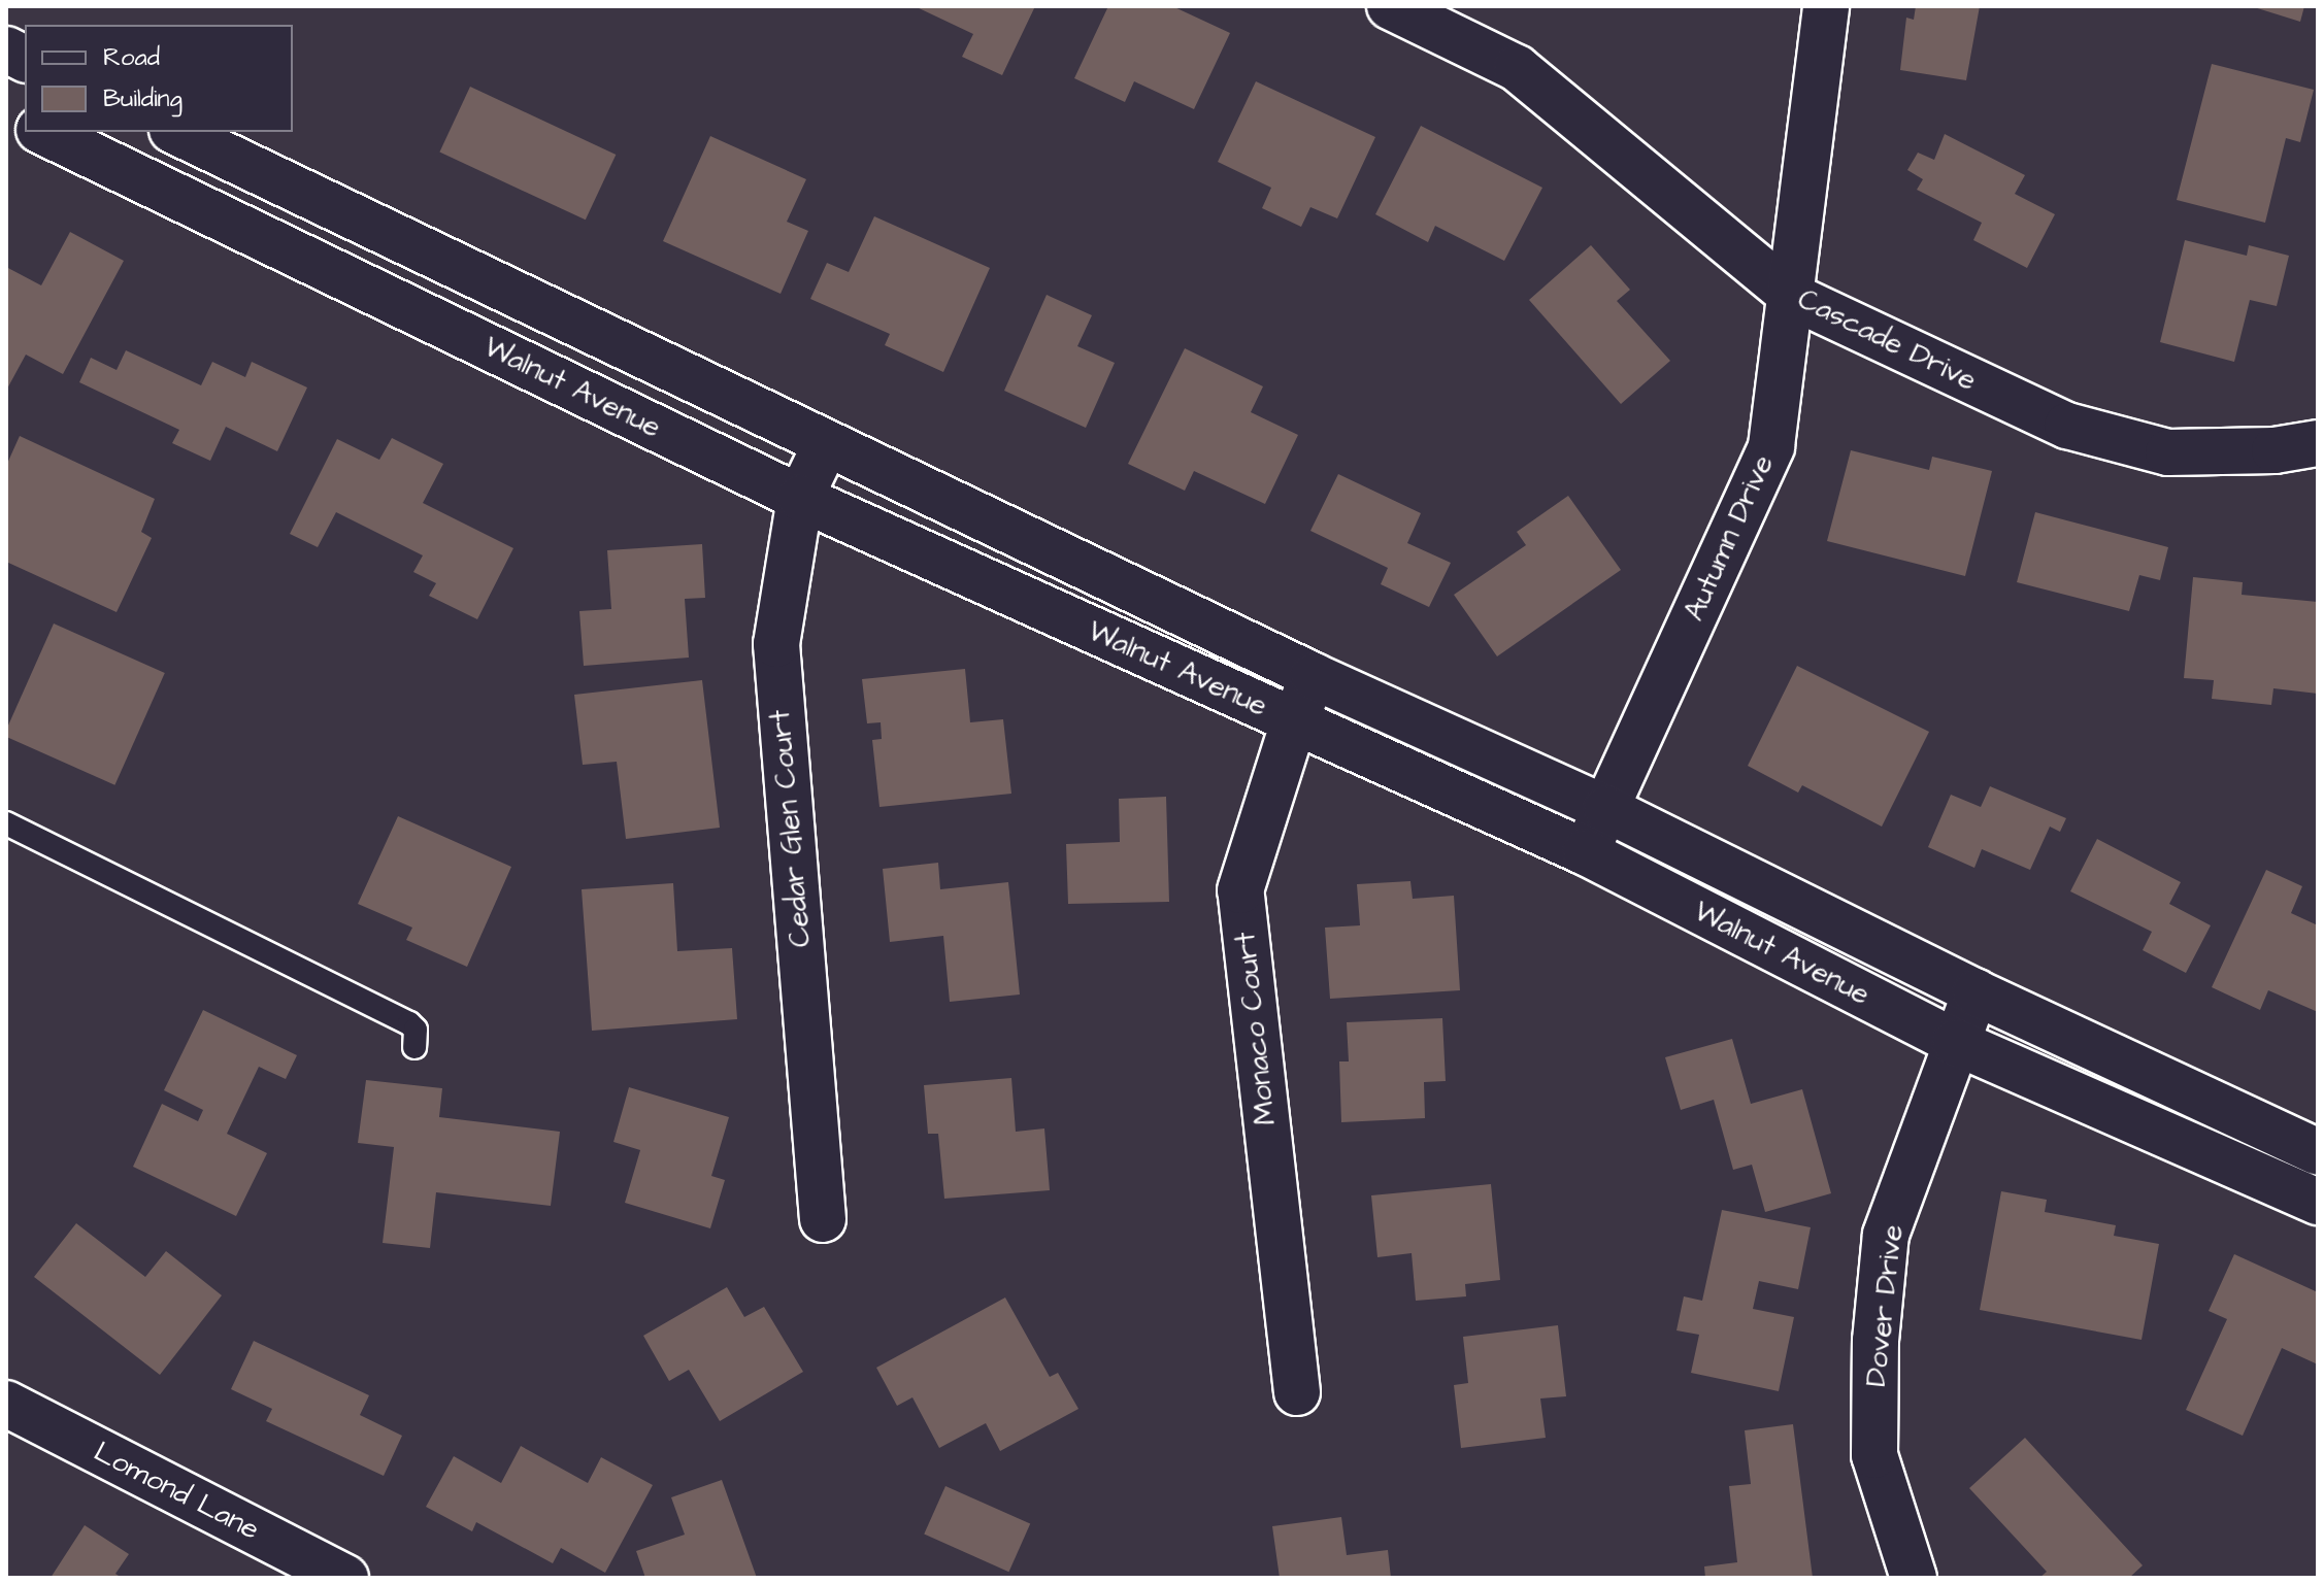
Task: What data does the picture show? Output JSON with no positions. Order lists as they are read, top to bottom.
{
  "streets": {
    "street": [
      "Cascade Drive",
      "Walnut Avenue",
      "Autumn Drive",
      "Cedar Glen Court",
      "Monaco Court",
      "Dover Drive",
      "Lomond Lane"
    ]
  },
  "crossings": [
    ["Cascade Drive", "Autumn Drive"],
    ["Walnut Avenue", "Autumn Drive"],
    ["Walnut Avenue", "Cedar Glen Court"],
    ["Walnut Avenue", "Monaco Court"],
    ["Walnut Avenue", "Dover Drive"]
  ],
  "legend": ["Road", "Building"]
}
